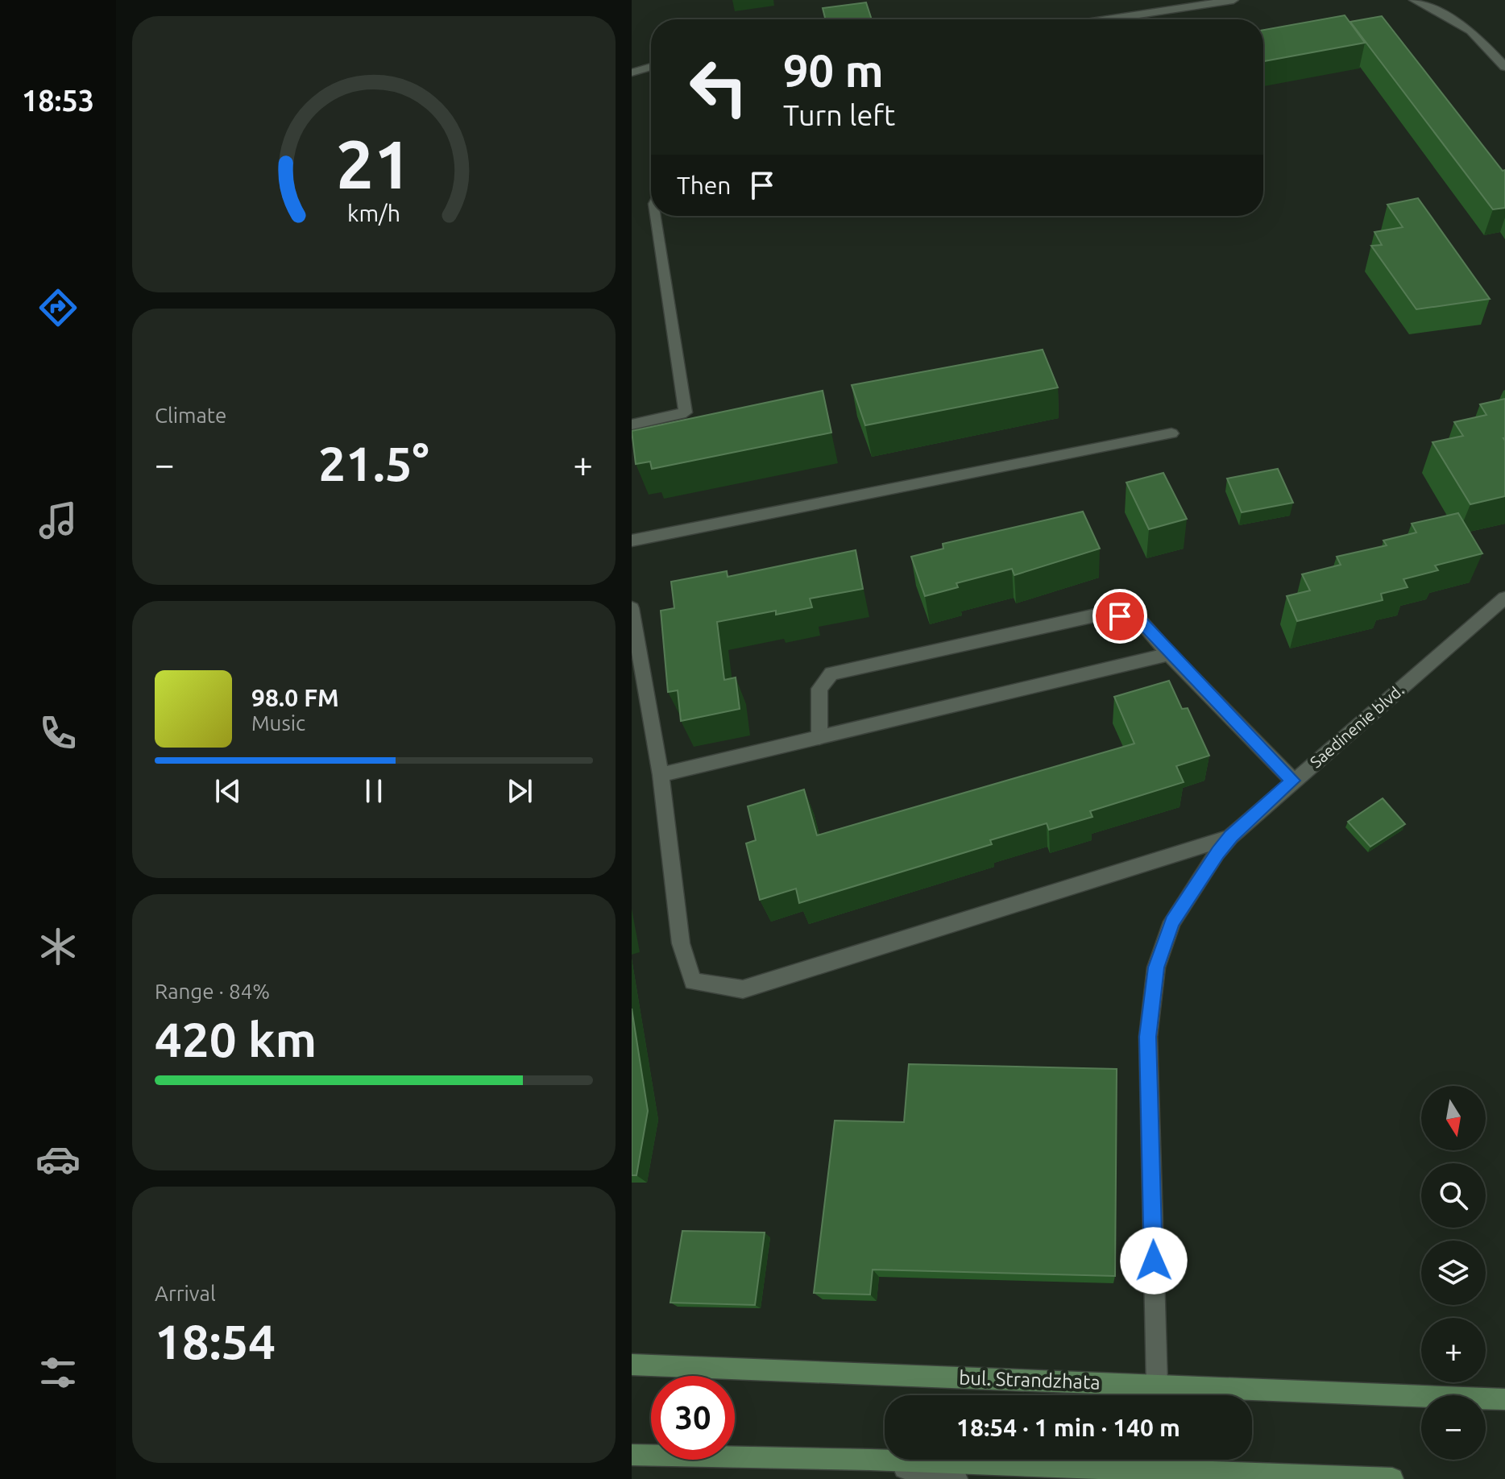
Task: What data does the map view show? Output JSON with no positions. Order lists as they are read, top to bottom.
{
  "streets": {
    "street": ["Saedinenie blvd.", "bul. Strandzhata"]
  },
  "crossings": [
    ["Saedinenie blvd.", "bul. Strandzhata"]
  ],
  "north": "bottom",
  "page": {
    "tabs": "18:53",
    "turn": ["90 m", "Turn left"],
    "then": "Then",
    "tile": [
      "Climate",
      ["Range · 84%", "420 km"],
      ["Arrival", "18:54"]
    ],
    "heat": ["−", "21.5°", "+"],
    "song": ["98.0 FM", "Music"],
    "map_buttons": ["+", "−"],
    "limit": "30",
    "trip": "18:54 · 1 min · 140 m",
    "gauge": ["21", "km/h"]
  }
}
